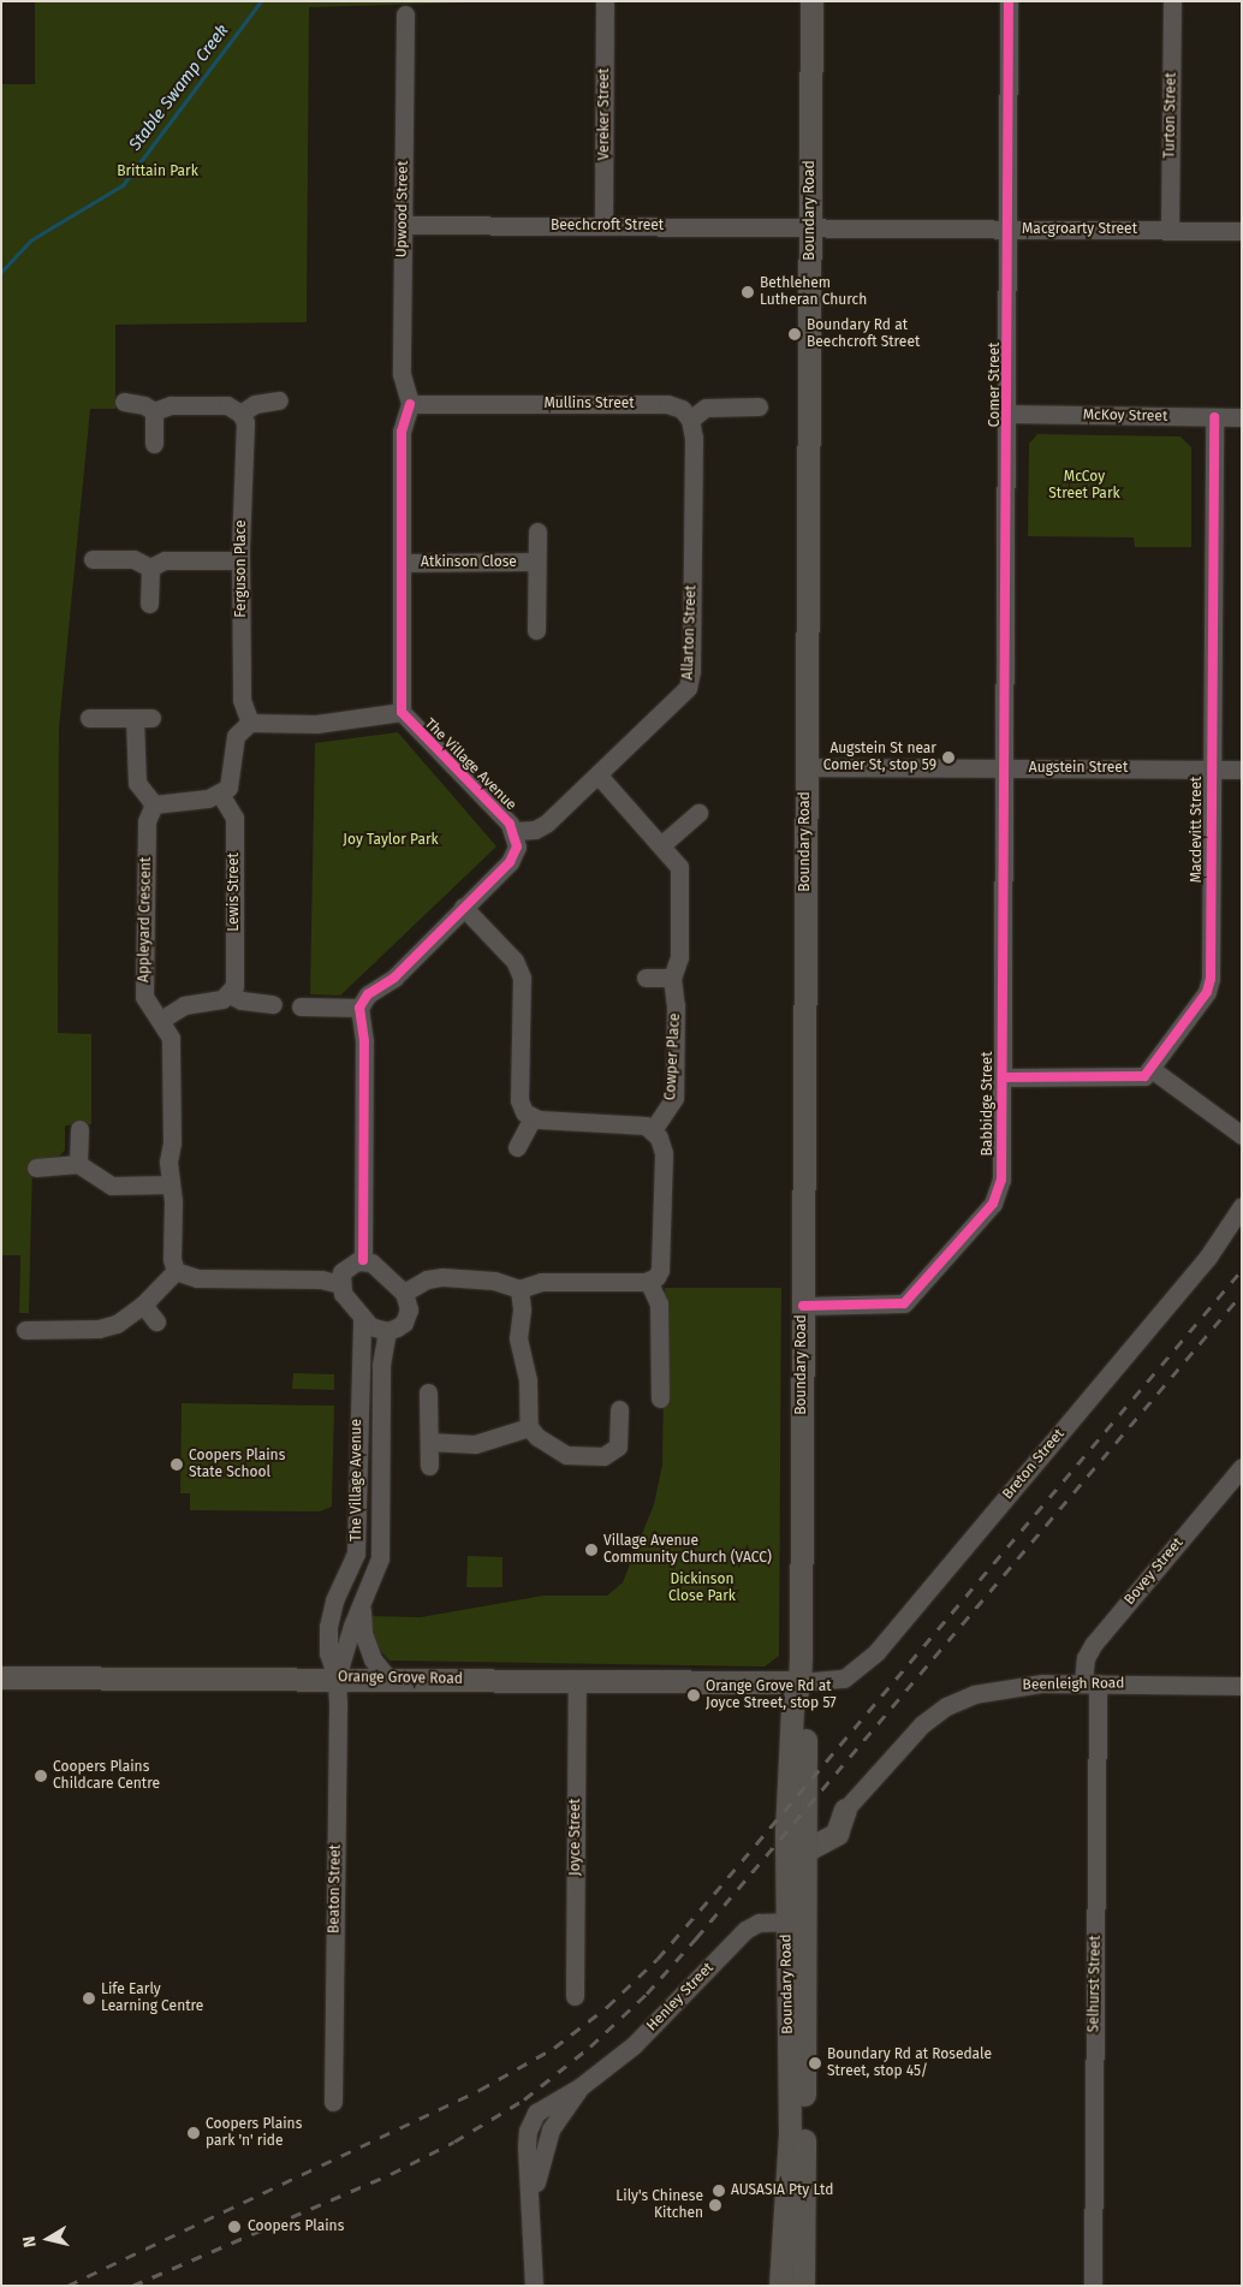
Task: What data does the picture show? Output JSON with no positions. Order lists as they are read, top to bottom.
{
  "streets": {
    "main road": ["Boundary Road", "Orange Grove Road"],
    "street": [
      "Vereker Street",
      "Turton Street",
      "Upwood Street",
      "Beechcroft Street",
      "Macgroarty Street",
      "Comer Street",
      "Mullins Street",
      "McKoy Street",
      "Atkinson Close",
      "Ferguson Place",
      "Allarton Street",
      "The Village Avenue",
      "Augstein Street",
      "Macdevitt Street",
      "Lewis Street",
      "Appleyard Crescent",
      "Cowper Place",
      "Babbidge Street",
      "Breton Street",
      "Bovey Street",
      "Beenleigh Road",
      "Joyce Street",
      "Beaton Street",
      "Selhurst Street",
      "Henley Street"
    ]
  },
  "crossings": [
    ["Vereker Street", "Beechcroft Street"],
    ["Turton Street", "Macgroarty Street"],
    ["Upwood Street", "Beechcroft Street"],
    ["Upwood Street", "Mullins Street"],
    ["Boundary Road", "Beechcroft Street"],
    ["Boundary Road", "Macgroarty Street"],
    ["Boundary Road", "Augstein Street"],
    ["Boundary Road", "Babbidge Street"],
    ["Boundary Road", "Breton Street"],
    ["Boundary Road", "Orange Grove Road"],
    ["Boundary Road", "Henley Street"],
    ["Beechcroft Street", "Macgroarty Street"],
    ["Macgroarty Street", "Comer Street"],
    ["Comer Street", "McKoy Street"],
    ["Comer Street", "Augstein Street"],
    ["Comer Street", "Babbidge Street"],
    ["Mullins Street", "Allarton Street"],
    ["McKoy Street", "Macdevitt Street"],
    ["Allarton Street", "The Village Avenue"],
    ["Allarton Street", "Cowper Place"],
    ["The Village Avenue", "Orange Grove Road"],
    ["The Village Avenue", "Beaton Street"],
    ["Augstein Street", "Macdevitt Street"],
    ["Augstein Street", "Babbidge Street"],
    ["Breton Street", "Orange Grove Road"],
    ["Bovey Street", "Beenleigh Road"],
    ["Bovey Street", "Selhurst Street"],
    ["Orange Grove Road", "Joyce Street"],
    ["Orange Grove Road", "Beaton Street"],
    ["Beenleigh Road", "Selhurst Street"]
  ],
  "water": ["Stable Swamp Creek"],
  "parks": [
    "Brittain Park",
    "McCoy Street Park",
    "Joy Taylor Park",
    "Dickinson Close Park"
  ],
  "places": [
    "Bethlehem Lutheran Church",
    "Boundary Rd at Beechcroft Street",
    "Augstein St near Comer St, stop 59",
    "Coopers Plains State School",
    "Village Avenue Community Church (VACC)",
    "Orange Grove Rd at Joyce Street, stop 57",
    "Coopers Plains Childcare Centre",
    "Life Early Learning Centre",
    "Boundary Rd at Rosedale Street, stop 45/",
    "Coopers Plains park 'n' ride",
    "AUSASIA Pty Ltd",
    "Lily's Chinese Kitchen",
    "Coopers Plains"
  ],
  "north": "left"
}
